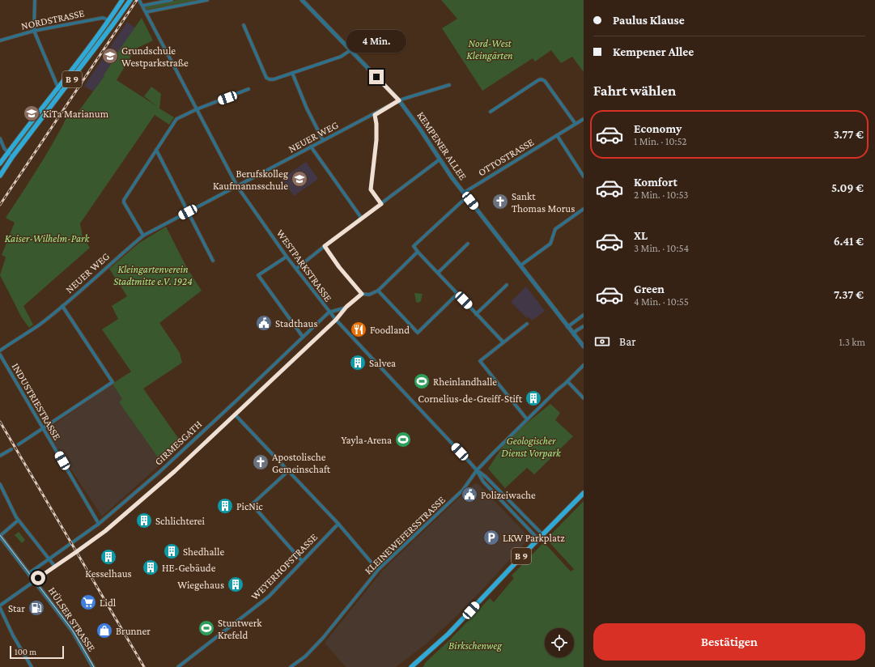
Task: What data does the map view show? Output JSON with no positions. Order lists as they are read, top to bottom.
{
  "streets": {
    "main road": ["B 9"],
    "street": [
      "NORDSTRASSE",
      "NEUER WEG",
      "KEMPENER ALLEE",
      "OTTOSTRASSE",
      "WESTPARKSTRASSE",
      "INDUSTRIESTRASSE",
      "GIRMESGATH",
      "KLEINEWEFERSSTRASSE",
      "WEYERHOFSTRASSE",
      "HÜLSER STRASSE"
    ]
  },
  "crossings": [
    ["NORDSTRASSE", "B 9"],
    ["B 9", "WESTPARKSTRASSE"],
    ["NEUER WEG", "KEMPENER ALLEE"],
    ["NEUER WEG", "WESTPARKSTRASSE"],
    ["KEMPENER ALLEE", "OTTOSTRASSE"],
    ["WESTPARKSTRASSE", "GIRMESGATH"],
    ["WESTPARKSTRASSE", "KLEINEWEFERSSTRASSE"],
    ["INDUSTRIESTRASSE", "GIRMESGATH"],
    ["GIRMESGATH", "HÜLSER STRASSE"]
  ],
  "parks": [
    "Nord-West Kleingärten",
    "Kaiser-Wilhelm-Park",
    "Kleingartenverein Stadtmitte e.V. 1924",
    "Geologischer Dienst Vorpark",
    "Birkschenweg"
  ],
  "places": {
    "school or university": ["Grundschule Westparkstraße", "KiTa Marianum", "Berufskolleg Kaufmannsschule"],
    "church": ["Sankt Thomas Morus", "Apostolische Gemeinschaft"],
    "public building": ["Stadthaus", "Polizeiwache"],
    "restaurant": ["Foodland"],
    "building": [
      "Salvea",
      "Cornelius-de-Greiff-Stift",
      "PicNic",
      "Schlichterei",
      "Shedhalle",
      "Kesselhaus",
      "HE-Gebäude",
      "Wiegehaus"
    ],
    "sports": ["Rheinlandhalle", "Yayla-Arena", "Stuntwerk Krefeld"],
    "parking": ["LKW Parkplatz"],
    "supermarket": ["Lidl"],
    "fuel station": ["Star"],
    "shop": ["Brunner"]
  },
  "scale_bar": "100 m",
  "page": {
    "banner": ["Paulus Klause", "Kempener Allee"],
    "bubble": "4 Min.",
    "heading": "Fahrt wählen",
    "list": [
      {
        "name": "Economy",
        "note": "1 Min. · 10:52",
        "value": "3.77 €"
      },
      {
        "name": "Komfort",
        "note": "2 Min. · 10:53",
        "value": "5.09 €"
      },
      {
        "name": "XL",
        "note": "3 Min. · 10:54",
        "value": "6.41 €"
      },
      {
        "name": "Green",
        "note": "4 Min. · 10:55",
        "value": "7.37 €"
      }
    ],
    "pay": ["Bar", "1.3 km"],
    "buttons": "Bestätigen",
    "scale": "100 m"
  }
}
